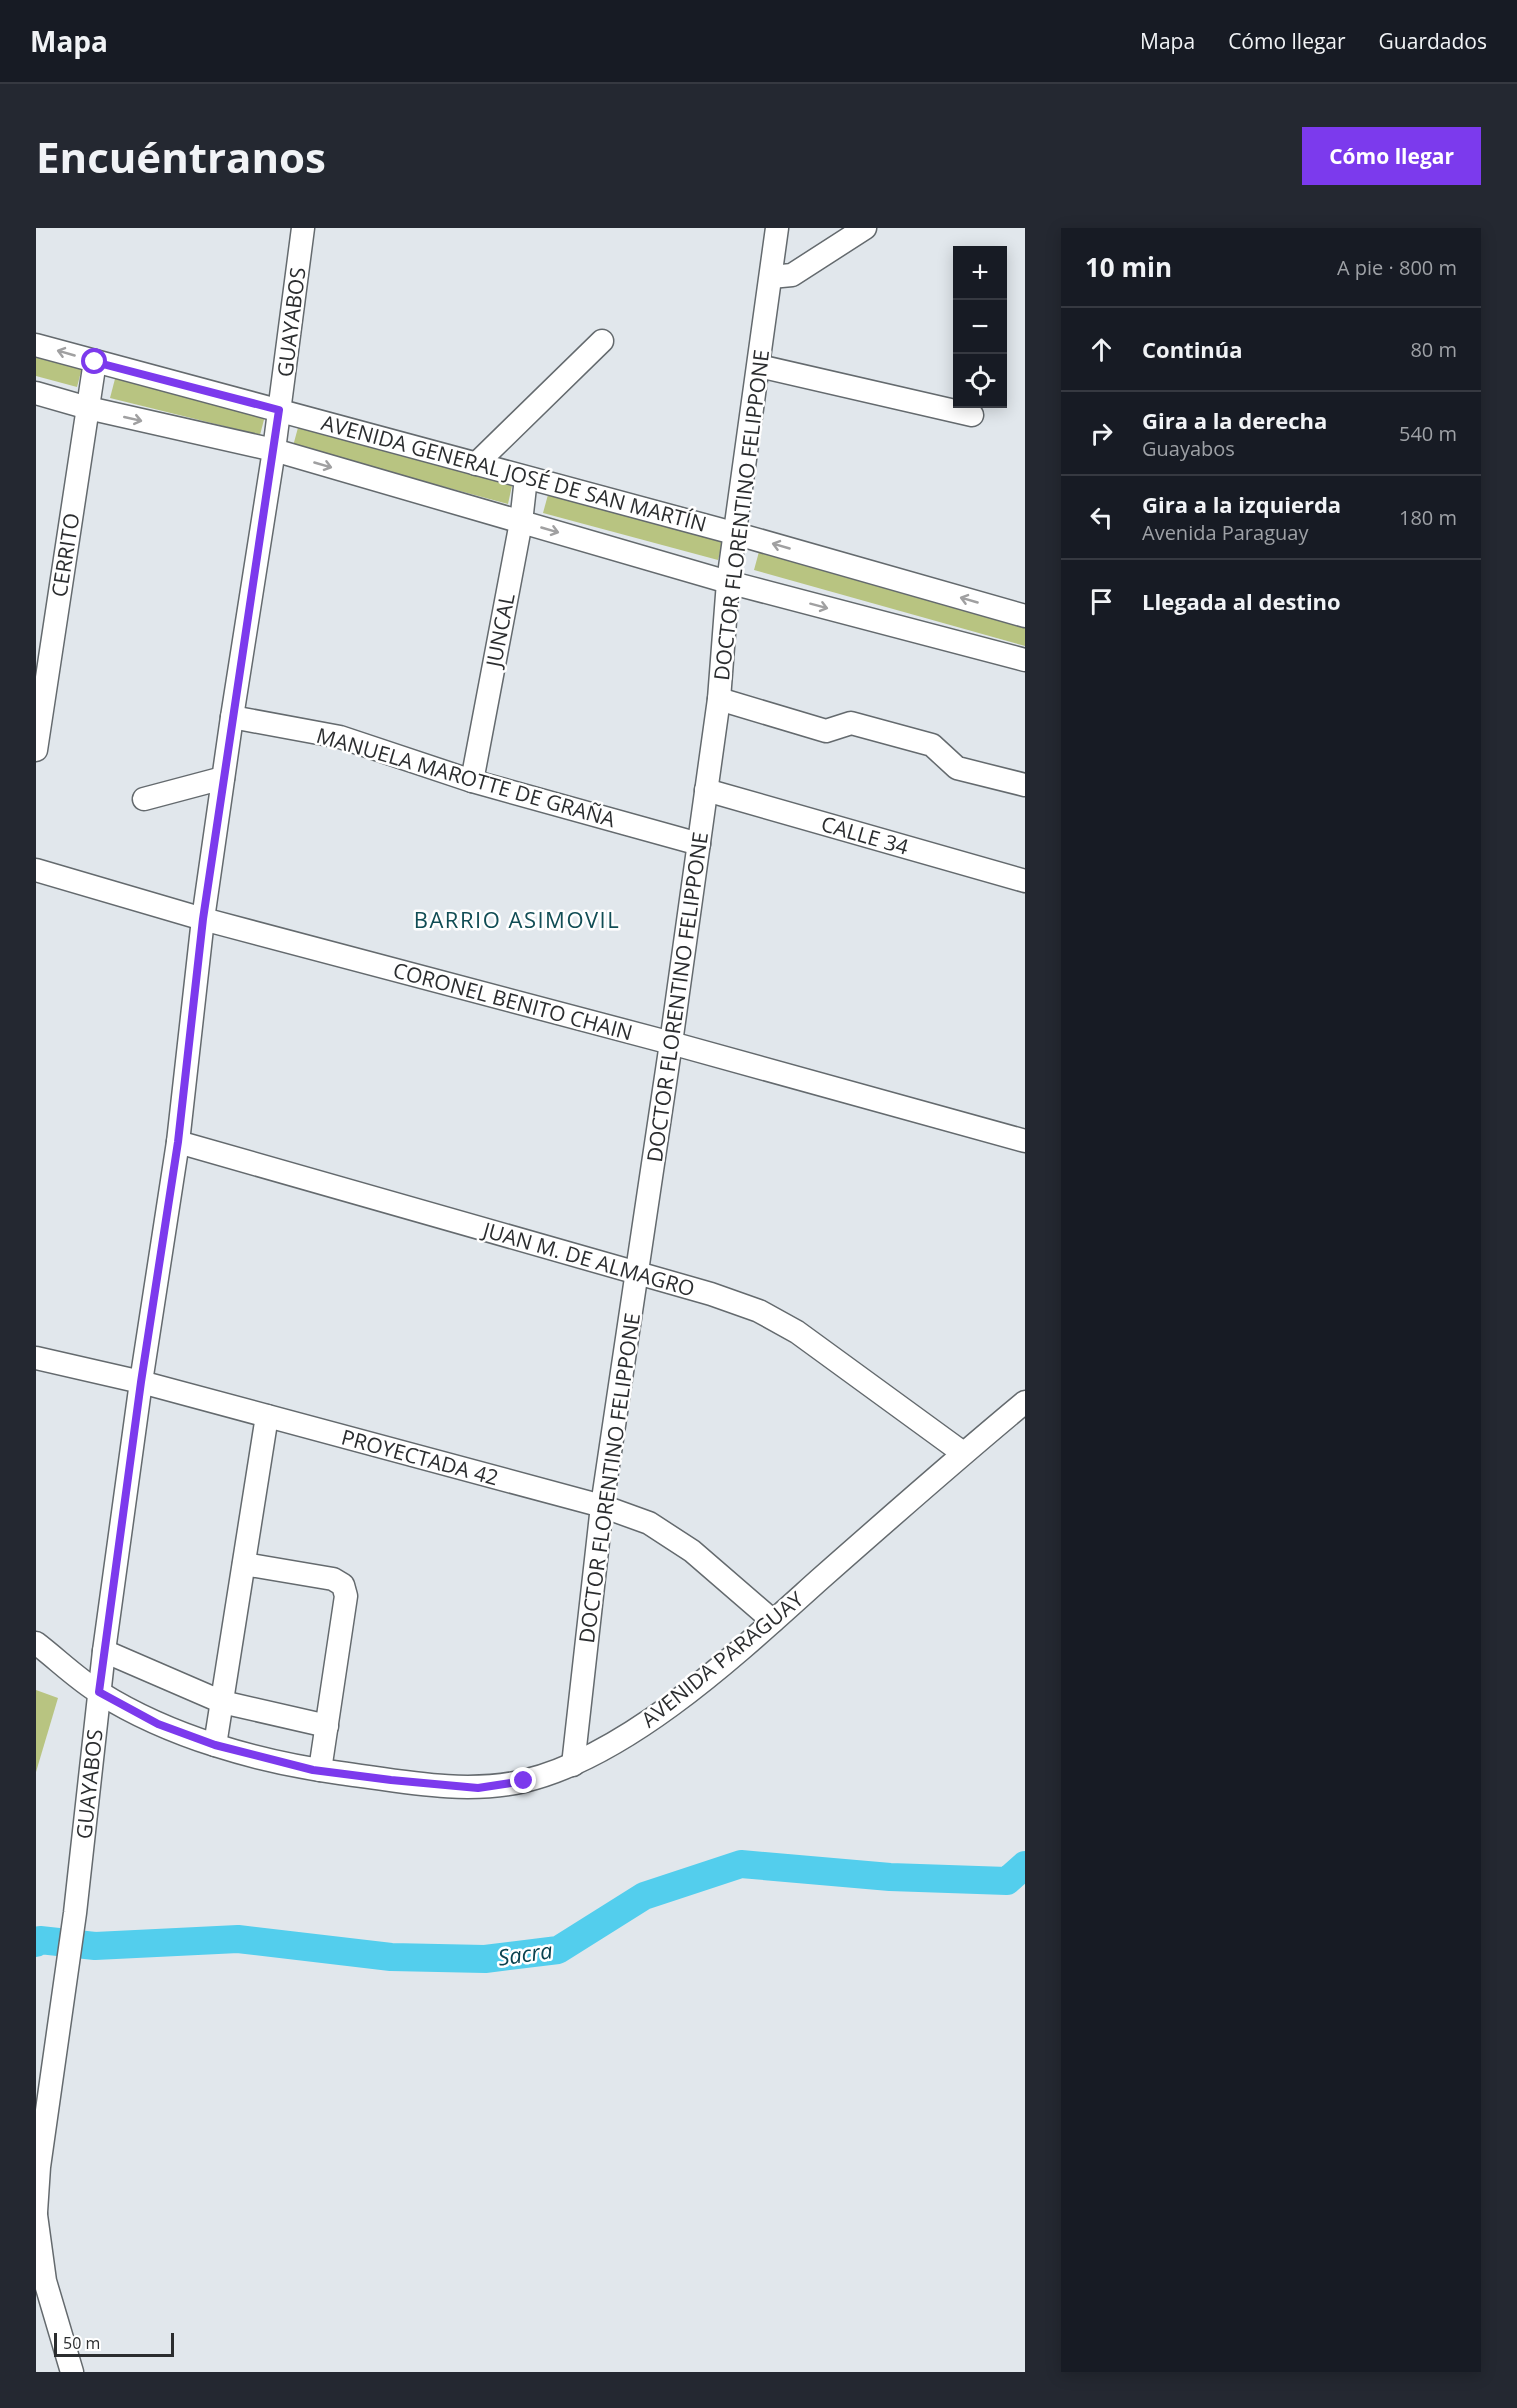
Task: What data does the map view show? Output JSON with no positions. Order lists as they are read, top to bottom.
{
  "streets": {
    "street": [
      "GUAYABOS",
      "AVENIDA GENERAL JOSÉ DE SAN MARTÍN",
      "DOCTOR FLORENTINO FELIPPONE",
      "CERRITO",
      "JUNCAL",
      "MANUELA MAROTTE DE GRAÑA",
      "CALLE 34",
      "CORONEL BENITO CHAIN",
      "JUAN M. DE ALMAGRO",
      "PROYECTADA 42",
      "AVENIDA PARAGUAY"
    ]
  },
  "crossings": [
    ["GUAYABOS", "AVENIDA GENERAL JOSÉ DE SAN MARTÍN"],
    ["GUAYABOS", "MANUELA MAROTTE DE GRAÑA"],
    ["GUAYABOS", "CORONEL BENITO CHAIN"],
    ["GUAYABOS", "JUAN M. DE ALMAGRO"],
    ["GUAYABOS", "PROYECTADA 42"],
    ["GUAYABOS", "AVENIDA PARAGUAY"],
    ["AVENIDA GENERAL JOSÉ DE SAN MARTÍN", "DOCTOR FLORENTINO FELIPPONE"],
    ["AVENIDA GENERAL JOSÉ DE SAN MARTÍN", "CERRITO"],
    ["AVENIDA GENERAL JOSÉ DE SAN MARTÍN", "JUNCAL"],
    ["DOCTOR FLORENTINO FELIPPONE", "MANUELA MAROTTE DE GRAÑA"],
    ["DOCTOR FLORENTINO FELIPPONE", "CALLE 34"],
    ["DOCTOR FLORENTINO FELIPPONE", "CORONEL BENITO CHAIN"],
    ["DOCTOR FLORENTINO FELIPPONE", "JUAN M. DE ALMAGRO"],
    ["DOCTOR FLORENTINO FELIPPONE", "PROYECTADA 42"],
    ["DOCTOR FLORENTINO FELIPPONE", "AVENIDA PARAGUAY"],
    ["JUNCAL", "MANUELA MAROTTE DE GRAÑA"],
    ["JUAN M. DE ALMAGRO", "AVENIDA PARAGUAY"],
    ["PROYECTADA 42", "AVENIDA PARAGUAY"]
  ],
  "districts": ["BARRIO ASIMOVIL"],
  "water": ["Sacra"],
  "scale_bar": "50 m",
  "page": {
    "header": "Mapa",
    "nav": ["Mapa", "Cómo llegar", "Guardados"],
    "buttons": "Cómo llegar",
    "title": "Encuéntranos",
    "heading": ["10 min", "A pie · 800 m"],
    "map_buttons": ["+", "−"],
    "list": [
      ["Continúa", "80 m"],
      ["Gira a la derecha", "Guayabos", "540 m"],
      ["Gira a la izquierda", "Avenida Paraguay", "180 m"],
      "Llegada al destino"
    ],
    "scale": "50 m"
  }
}
